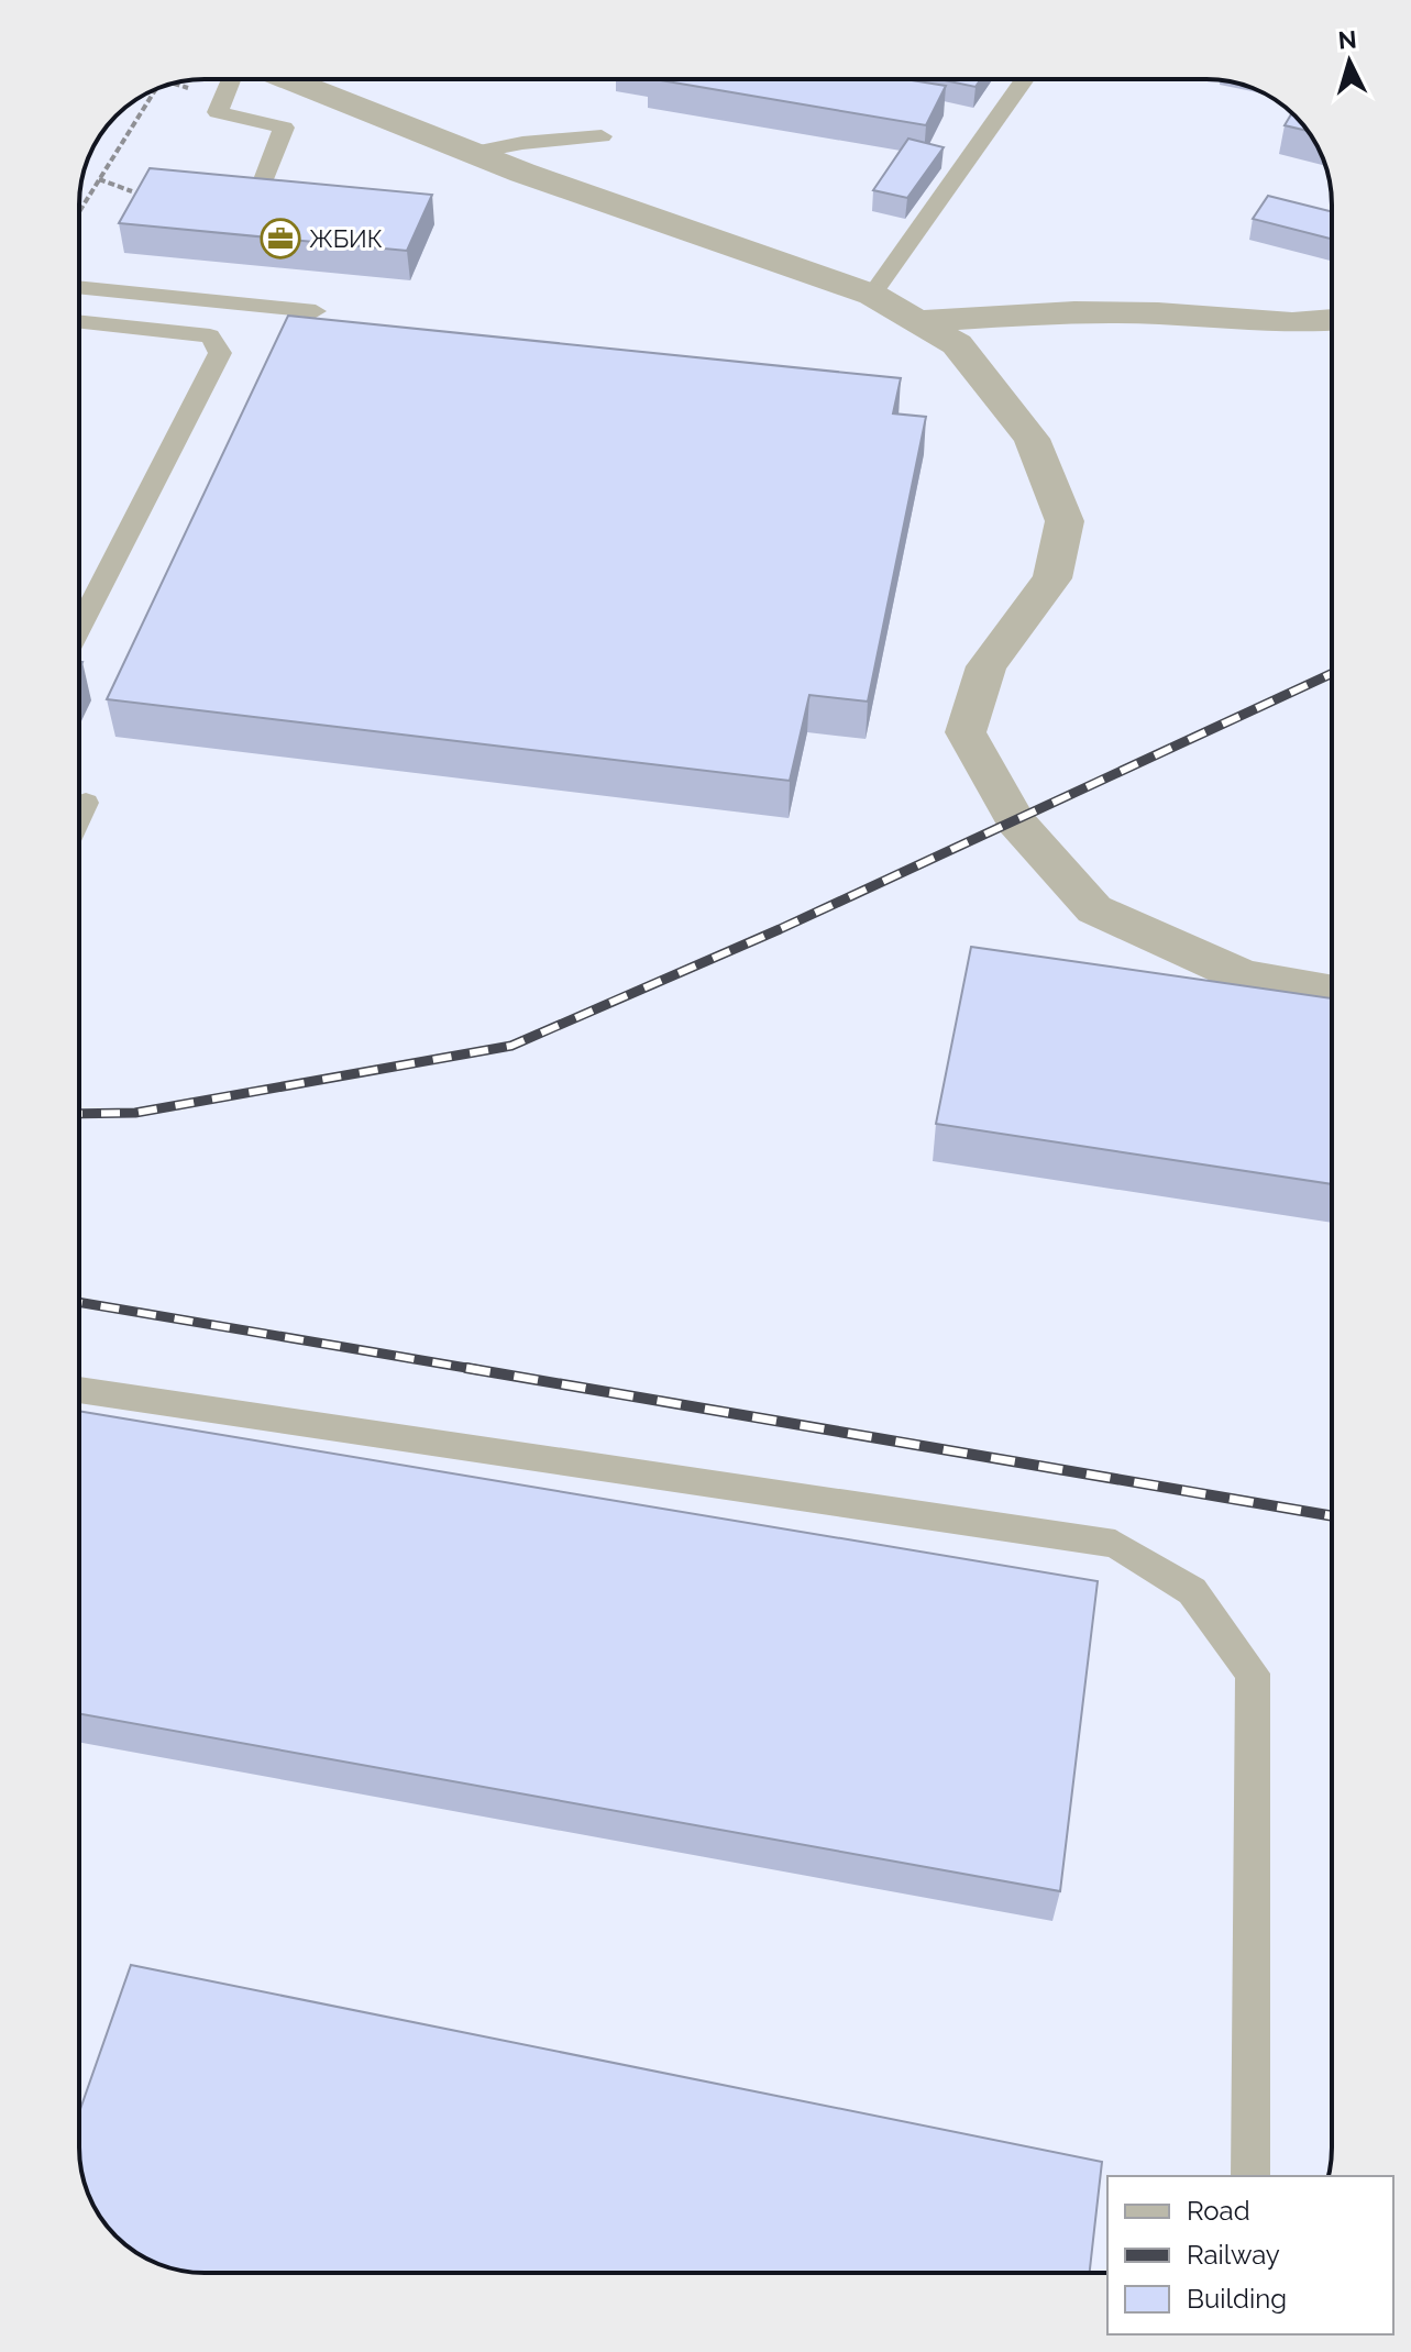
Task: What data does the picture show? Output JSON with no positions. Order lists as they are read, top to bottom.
{
  "places": {
    "office": ["ЖБИК"]
  },
  "legend": ["Road", "Railway", "Building"],
  "north": "top"
}
